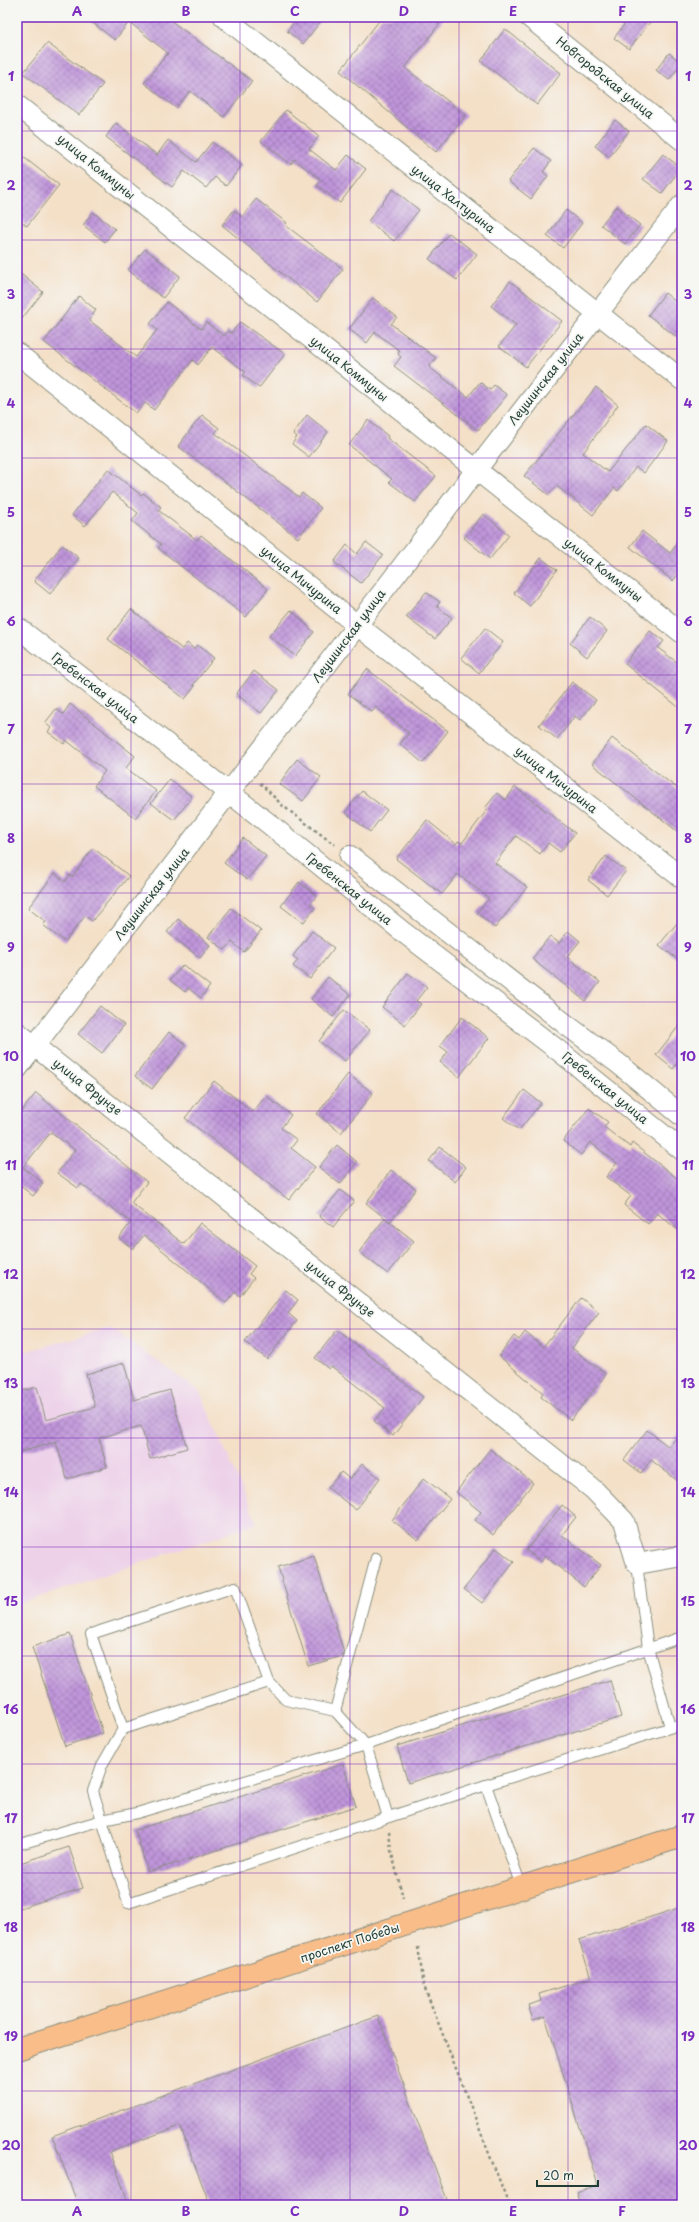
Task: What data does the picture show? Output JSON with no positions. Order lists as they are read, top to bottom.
{
  "streets": {
    "main road": ["проспект Победы"],
    "street": [
      "Новгородская улица",
      "улица Коммуны",
      "улица Халтурина",
      "Леушинская улица",
      "улица Мичурина",
      "Гребенская улица",
      "улица Фрунзе"
    ]
  },
  "crossings": [
    ["улица Коммуны", "Леушинская улица"],
    ["улица Халтурина", "Леушинская улица"],
    ["Леушинская улица", "улица Мичурина"],
    ["Леушинская улица", "Гребенская улица"],
    ["Леушинская улица", "улица Фрунзе"]
  ],
  "scale_bar": "20 m",
  "grid": {
    "columns": [
      "A",
      "B",
      "C",
      "D",
      "E",
      "F"
    ],
    "rows": [
      "1",
      "2",
      "3",
      "4",
      "5",
      "6",
      "7",
      "8",
      "9",
      "10",
      "11",
      "12",
      "13",
      "14",
      "15",
      "16",
      "17",
      "18",
      "19",
      "20"
    ]
  }
}
